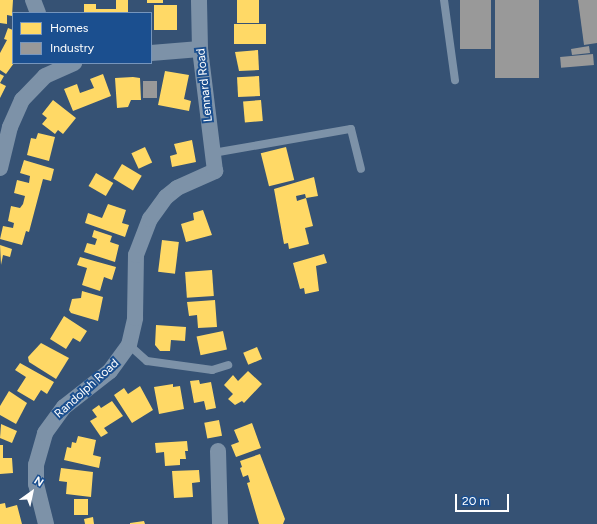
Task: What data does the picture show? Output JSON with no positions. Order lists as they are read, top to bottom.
{
  "streets": {
    "street": ["Lennard Road", "Randolph Road"]
  },
  "crossings": [
    ["Lennard Road", "Randolph Road"]
  ],
  "legend": ["Homes", "Industry"],
  "scale_bar": "20 m",
  "north": "top right"
}
